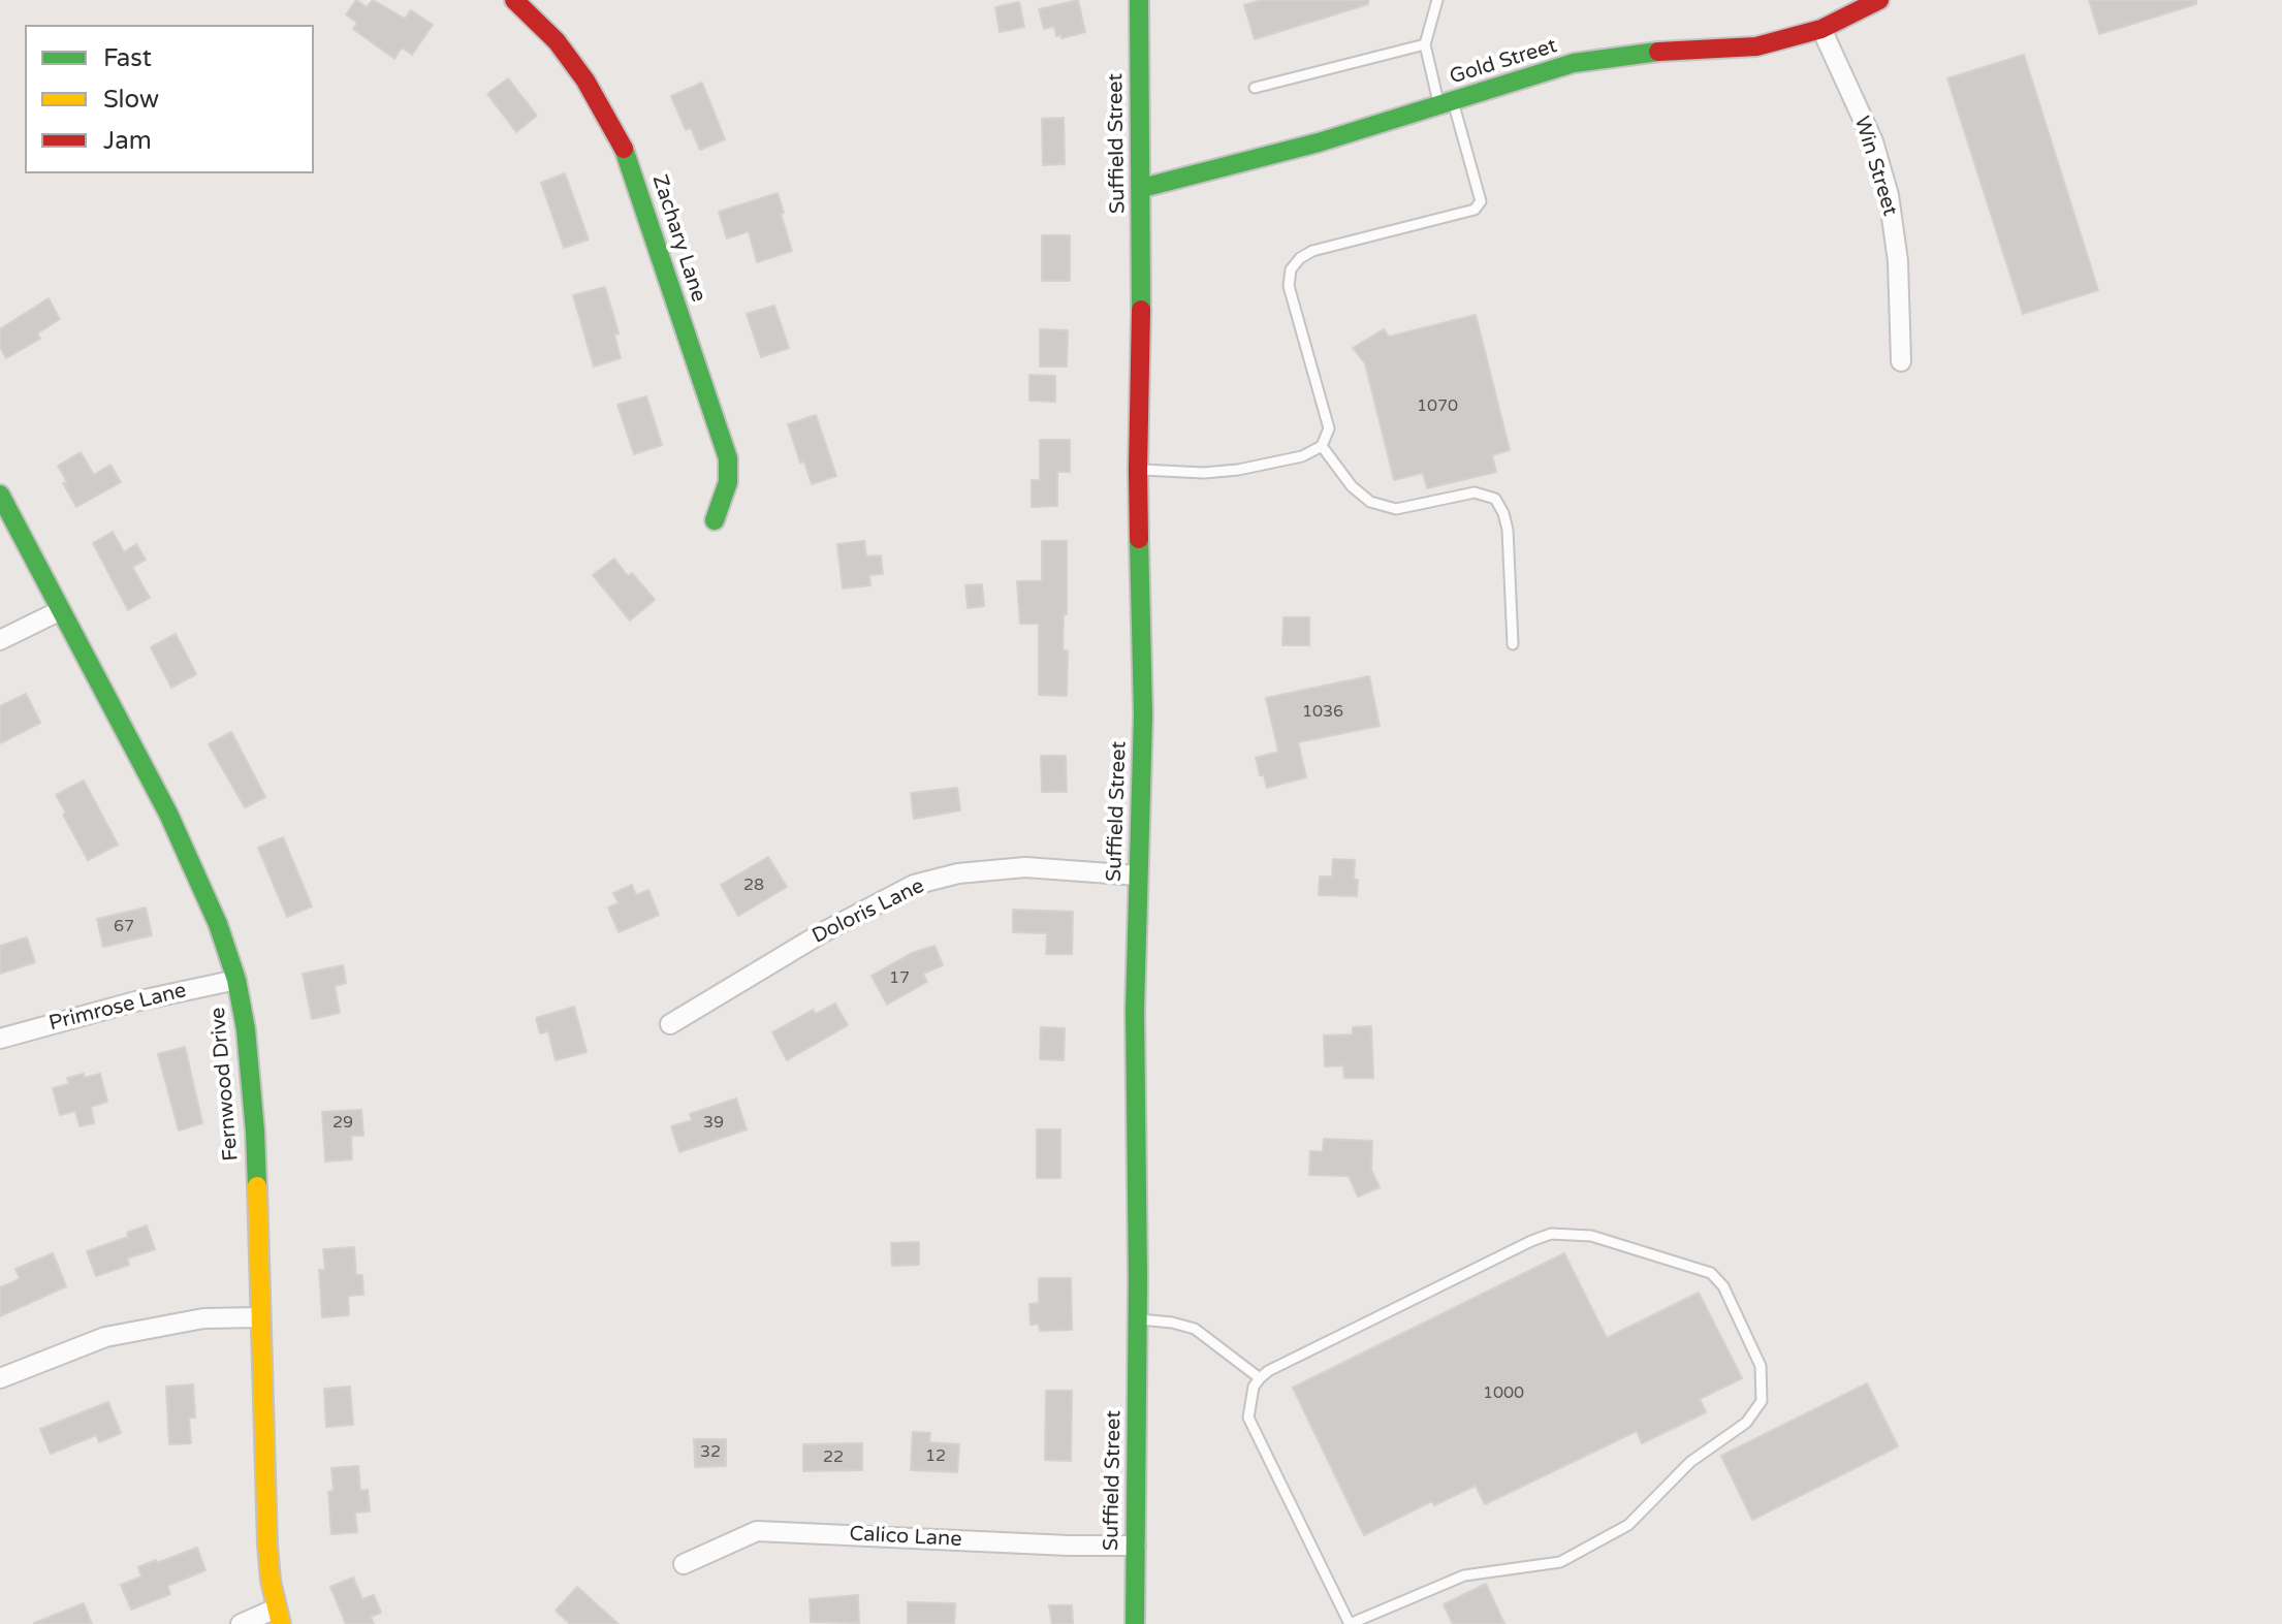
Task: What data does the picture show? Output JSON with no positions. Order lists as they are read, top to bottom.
{
  "streets": {
    "street": [
      "Gold Street",
      "Suffield Street",
      "Win Street",
      "Zachary Lane",
      "Doloris Lane",
      "Primrose Lane",
      "Fernwood Drive",
      "Calico Lane"
    ]
  },
  "crossings": [
    ["Gold Street", "Suffield Street"],
    ["Gold Street", "Win Street"],
    ["Suffield Street", "Doloris Lane"],
    ["Suffield Street", "Calico Lane"],
    ["Primrose Lane", "Fernwood Drive"]
  ],
  "house_numbers": [
    "1070",
    "1036",
    "28",
    "67",
    "17",
    "29",
    "39",
    "1000",
    "32",
    "12",
    "22"
  ],
  "legend": ["Fast", "Slow", "Jam"]
}
